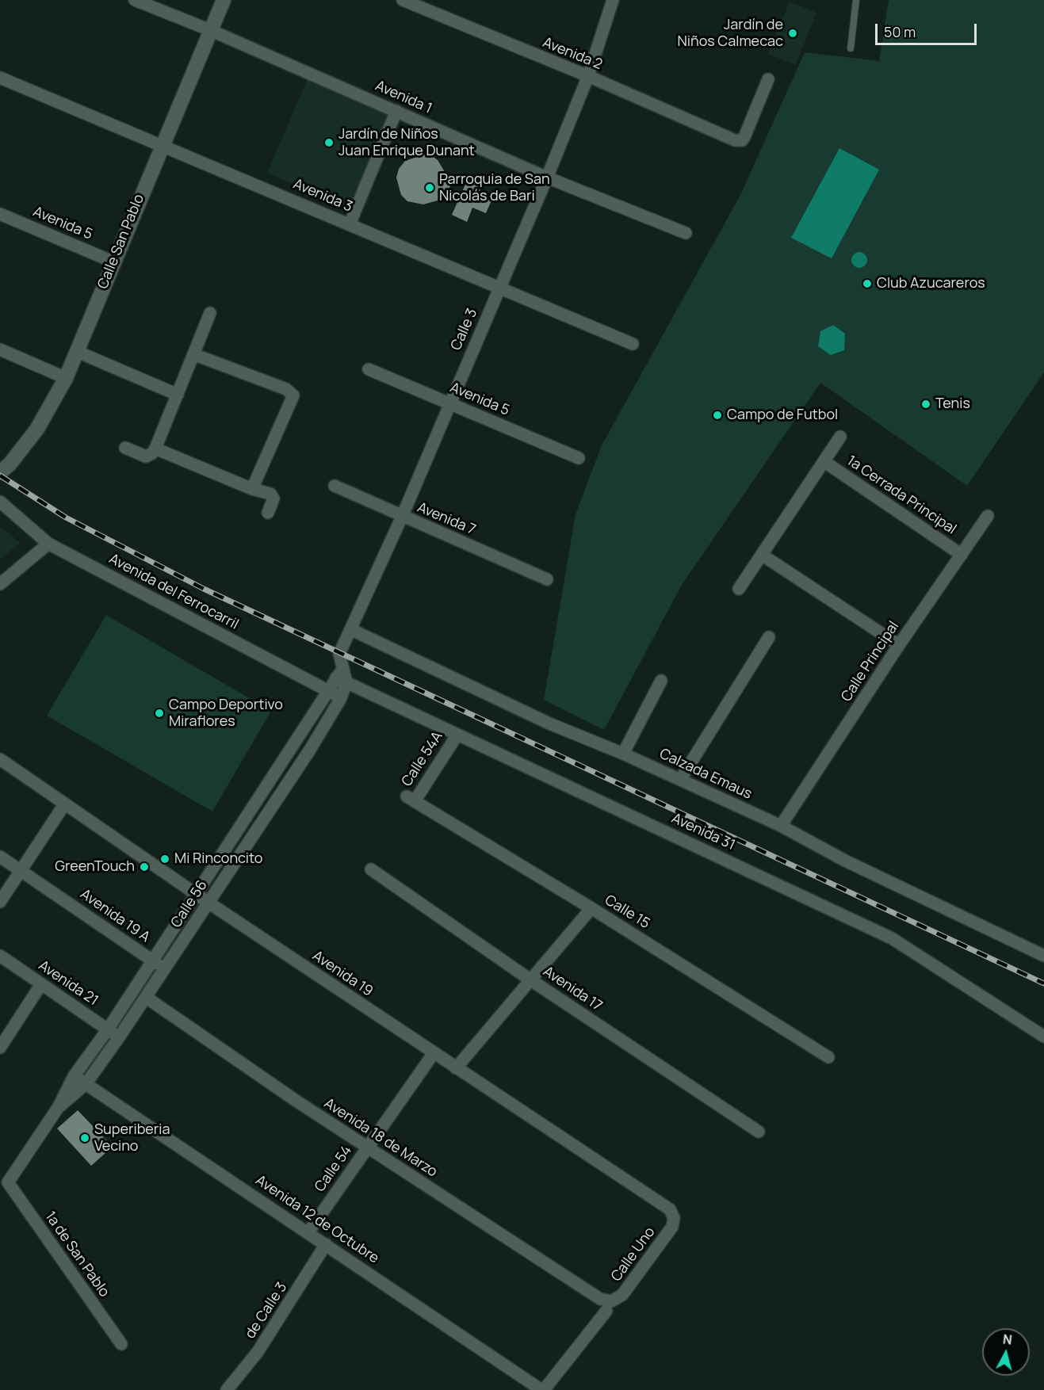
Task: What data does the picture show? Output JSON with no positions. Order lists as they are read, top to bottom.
{
  "streets": {
    "street": [
      "Avenida 2",
      "Avenida 1",
      "Avenida 3",
      "Avenida 5",
      "Calle San Pablo",
      "Calle 3",
      "1a Cerrada Principal",
      "Avenida 7",
      "Avenida del Ferrocarril",
      "Calle Principal",
      "Calle 54A",
      "Calzada Emaus",
      "Avenida 31",
      "Calle 56",
      "Calle 15",
      "Avenida 19 A",
      "Avenida 19",
      "Avenida 21",
      "Avenida 17",
      "Avenida 18 de Marzo",
      "Calle 54",
      "Avenida 12 de Octubre",
      "1a de San Pablo",
      "Calle Uno",
      "de Calle 3"
    ]
  },
  "crossings": [
    ["Avenida 2", "Calle 3"],
    ["Avenida 1", "Calle San Pablo"],
    ["Avenida 1", "Calle 3"],
    ["Avenida 3", "Calle San Pablo"],
    ["Avenida 3", "Calle 3"],
    ["Avenida 5", "Calle San Pablo"],
    ["Avenida 5", "Calle 3"],
    ["Calle 3", "Avenida 7"],
    ["Calle 3", "Calzada Emaus"],
    ["Calle 3", "Avenida 31"],
    ["Calle 3", "Calle 56"],
    ["1a Cerrada Principal", "Calle Principal"],
    ["Avenida del Ferrocarril", "Calle 56"],
    ["Calle Principal", "Calzada Emaus"],
    ["Calle 54A", "Avenida 31"],
    ["Calle 54A", "Calle 15"],
    ["Avenida 31", "Calle 56"],
    ["Calle 56", "Avenida 19 A"],
    ["Calle 56", "Avenida 19"],
    ["Calle 56", "Avenida 21"],
    ["Calle 56", "Avenida 18 de Marzo"],
    ["Calle 56", "Avenida 12 de Octubre"],
    ["Calle 56", "1a de San Pablo"],
    ["Avenida 19", "Calle 54"],
    ["Avenida 19", "Calle Uno"],
    ["Avenida 18 de Marzo", "Calle 54"],
    ["Avenida 18 de Marzo", "Calle Uno"],
    ["Calle 54", "Avenida 12 de Octubre"],
    ["Avenida 12 de Octubre", "de Calle 3"]
  ],
  "places": [
    "Jardín de Niños Calmecac",
    "Jardín de Niños Juan Enrique Dunant",
    "Parroquia de San Nicolás de Bari",
    "Club Azucareros",
    "Tenis",
    "Campo de Futbol",
    "Campo Deportivo Miraflores",
    "Mi Rinconcito",
    "GreenTouch",
    "Superiberia Vecino"
  ],
  "scale_bar": "50 m",
  "north": "top"
}
